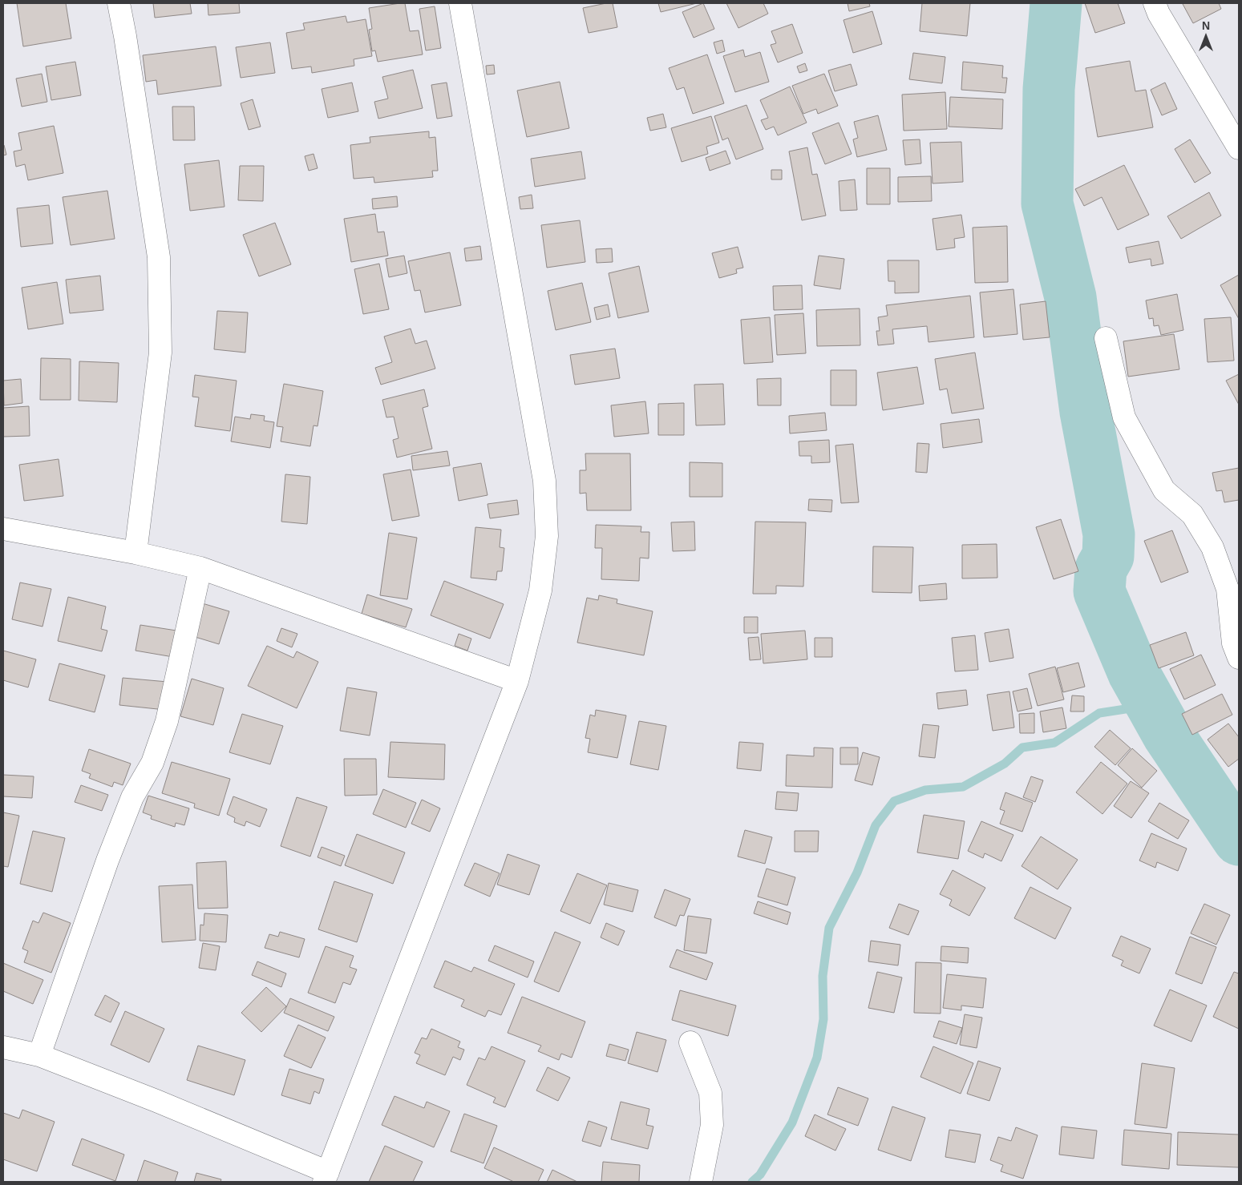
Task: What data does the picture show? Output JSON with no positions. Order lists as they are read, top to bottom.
{
  "north": "top"
}
